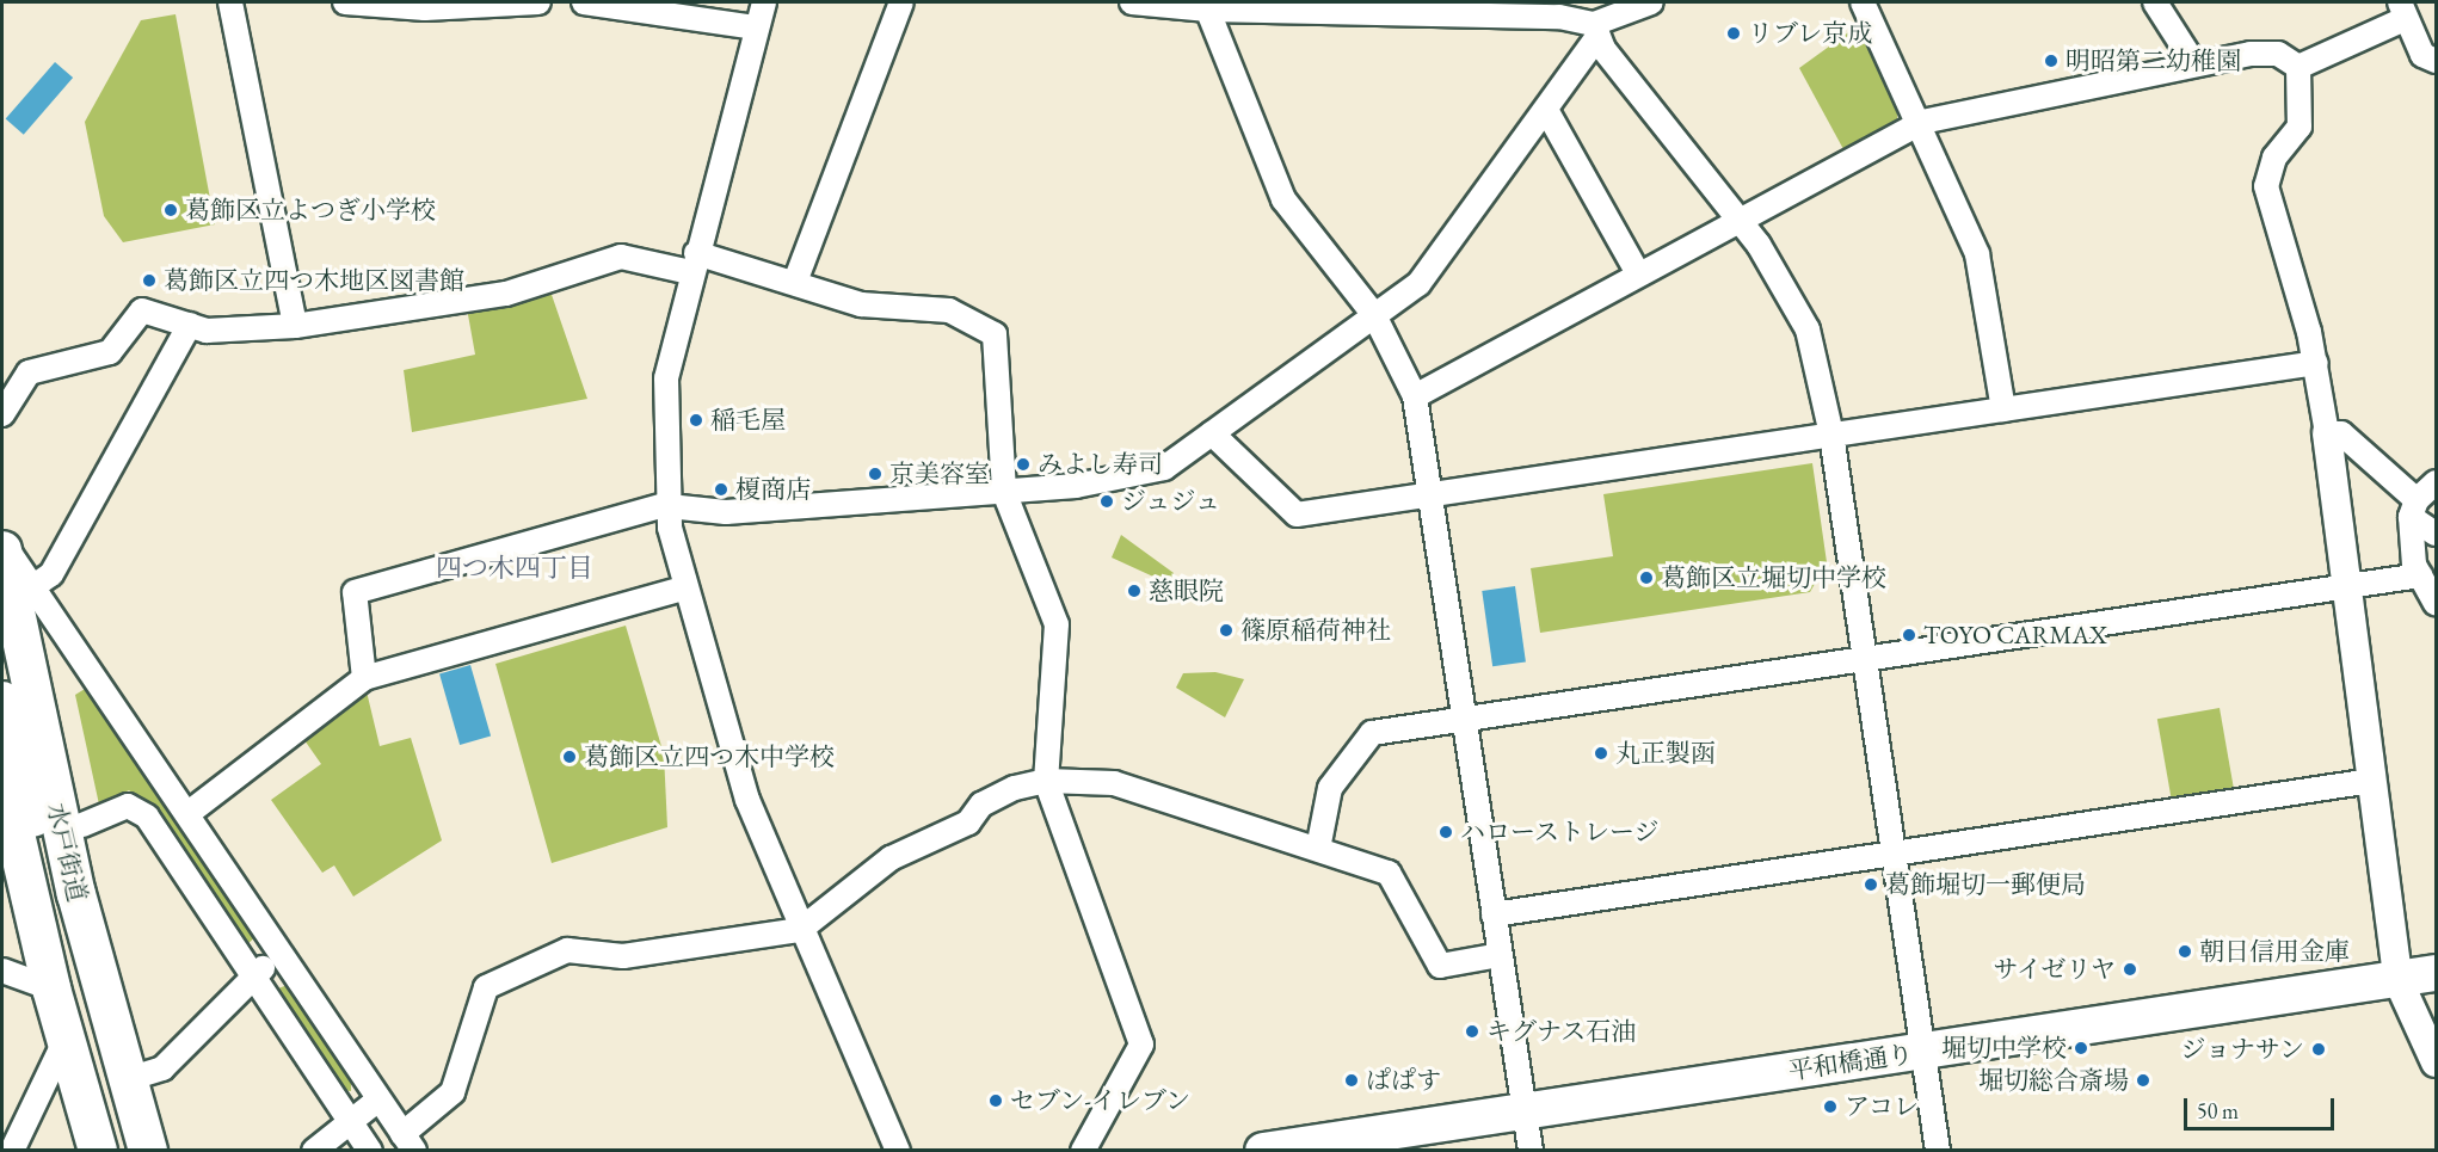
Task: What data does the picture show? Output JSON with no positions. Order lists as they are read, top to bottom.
{
  "streets": {
    "highway": ["水戸街道"],
    "main road": ["平和橋通り"]
  },
  "districts": ["四つ木四丁目"],
  "places": [
    "リブレ京成",
    "明昭第二幼稚園",
    "葛飾区立よつぎ小学校",
    "葛飾区立四つ木地区図書館",
    "稲毛屋",
    "みよし寿司",
    "京美容室",
    "榎商店",
    "ジュジュ",
    "葛飾区立堀切中学校",
    "慈眼院",
    "篠原稲荷神社",
    "TOYO CARMAX",
    "丸正製函",
    "葛飾区立四つ木中学校",
    "ハローストレージ",
    "葛飾堀切一郵便局",
    "朝日信用金庫",
    "サイゼリヤ",
    "キグナス石油",
    "堀切中学校",
    "ジョナサン",
    "ぱぱす",
    "堀切総合斎場",
    "セブン-イレブン",
    "アコレ"
  ],
  "scale_bar": "50 m"
}
